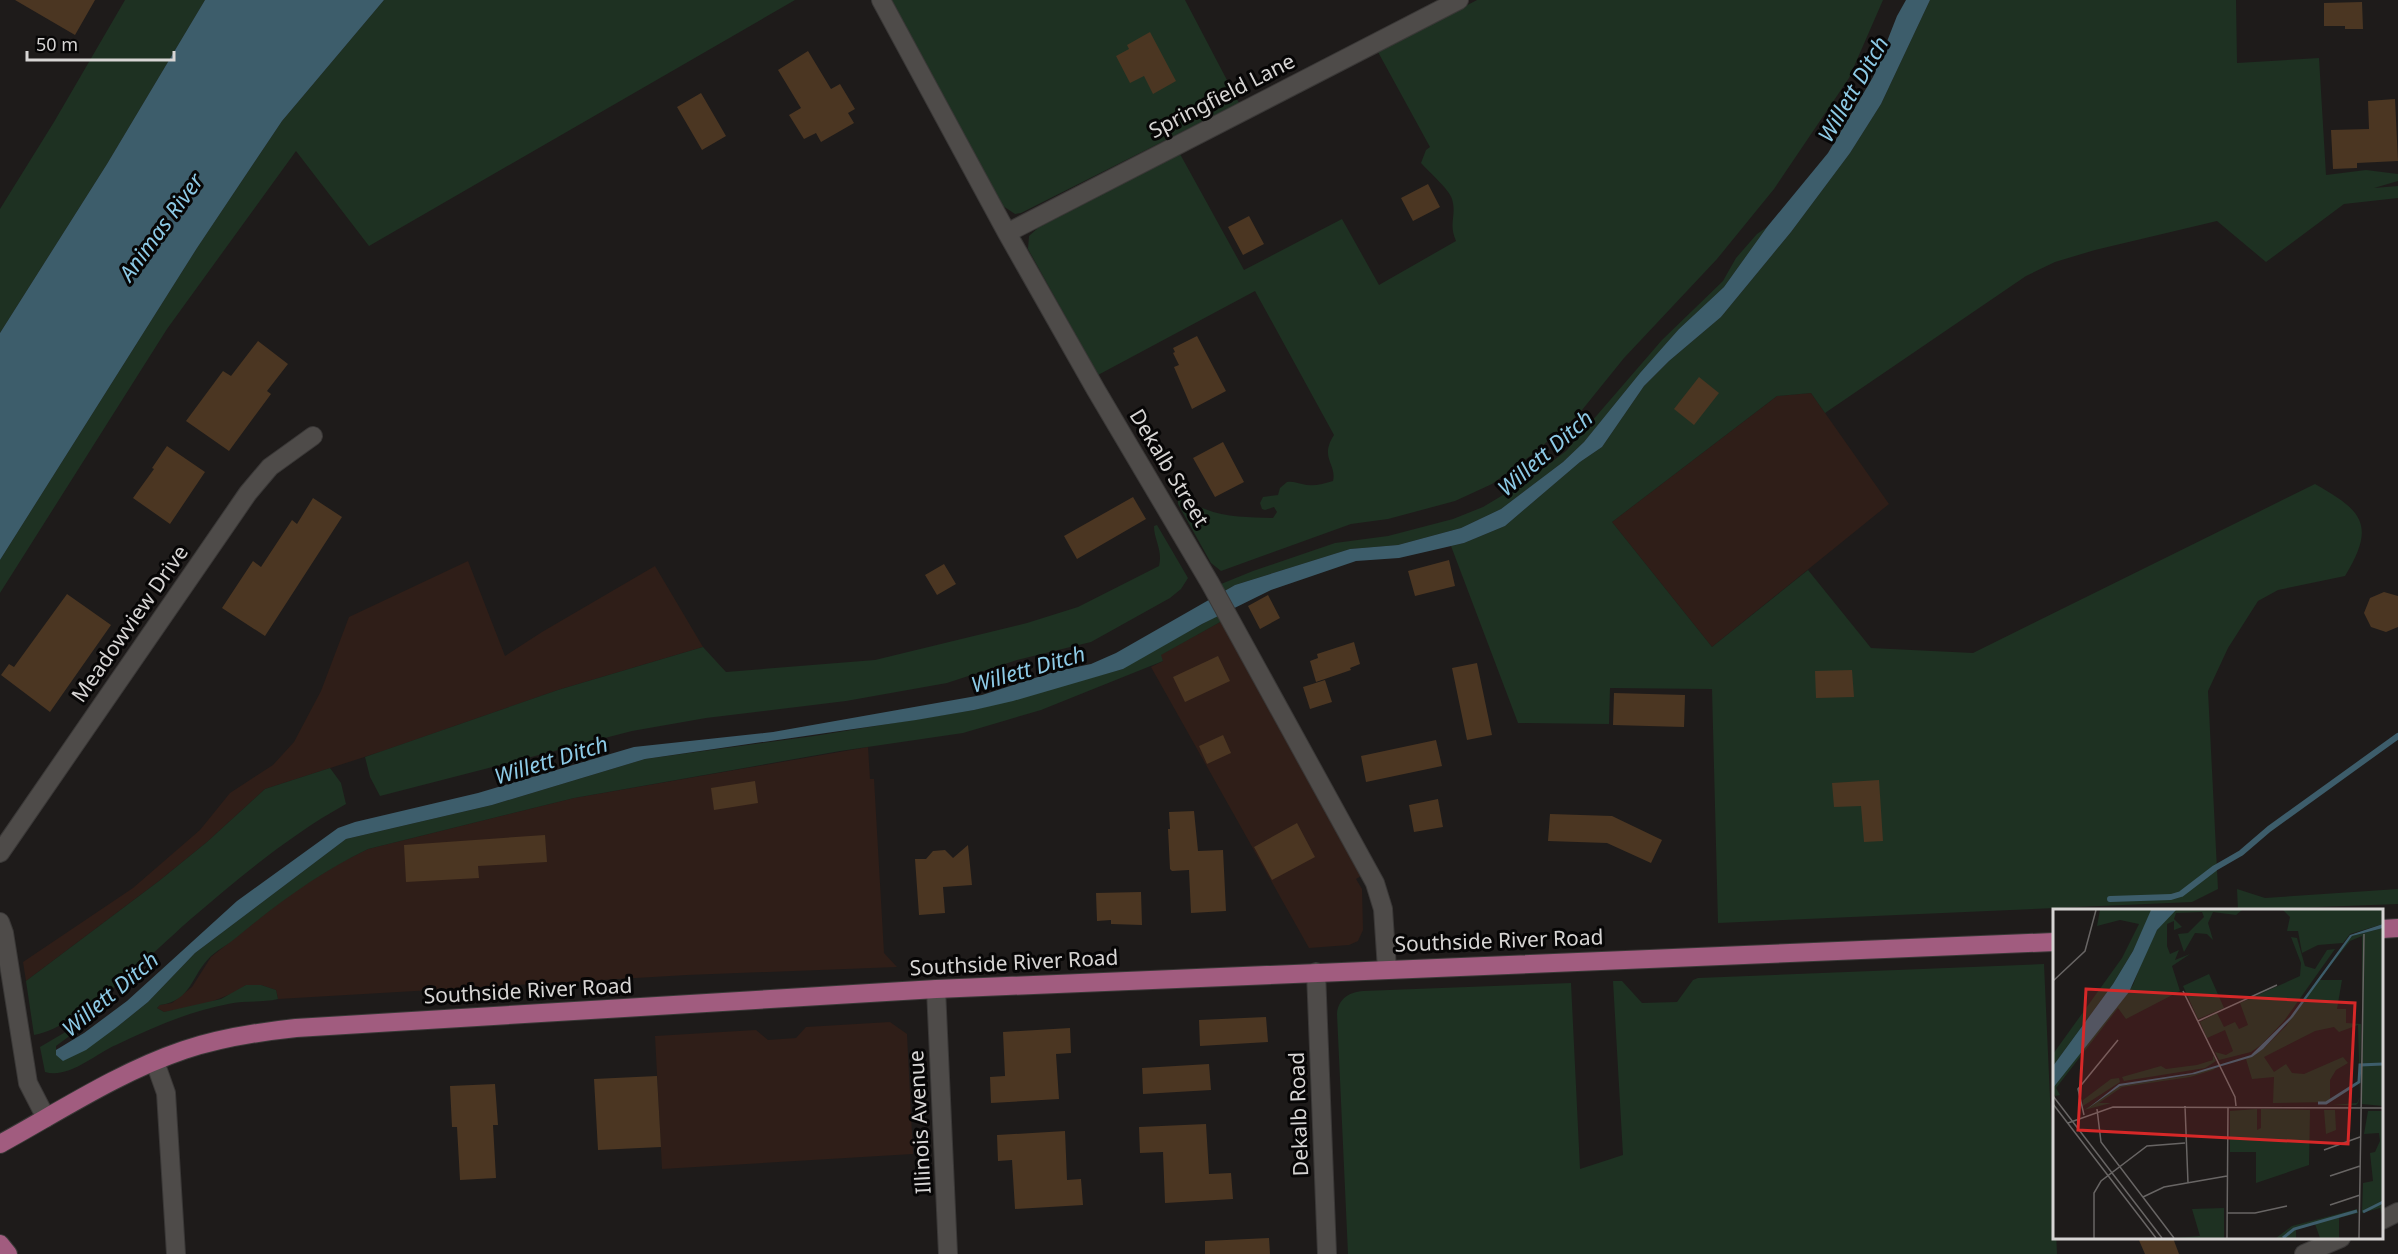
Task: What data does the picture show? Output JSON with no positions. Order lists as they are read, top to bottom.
{
  "streets": {
    "main road": ["Southside River Road"],
    "street": [
      "Springfield Lane",
      "Dekalb Street",
      "Meadowview Drive",
      "Dekalb Road",
      "Illinois Avenue"
    ]
  },
  "crossings": [
    ["Springfield Lane", "Dekalb Street"],
    ["Dekalb Street", "Southside River Road"],
    ["Southside River Road", "Dekalb Road"],
    ["Southside River Road", "Illinois Avenue"]
  ],
  "water": ["Willett Ditch", "Animas River"],
  "scale_bar": "50 m"
}
